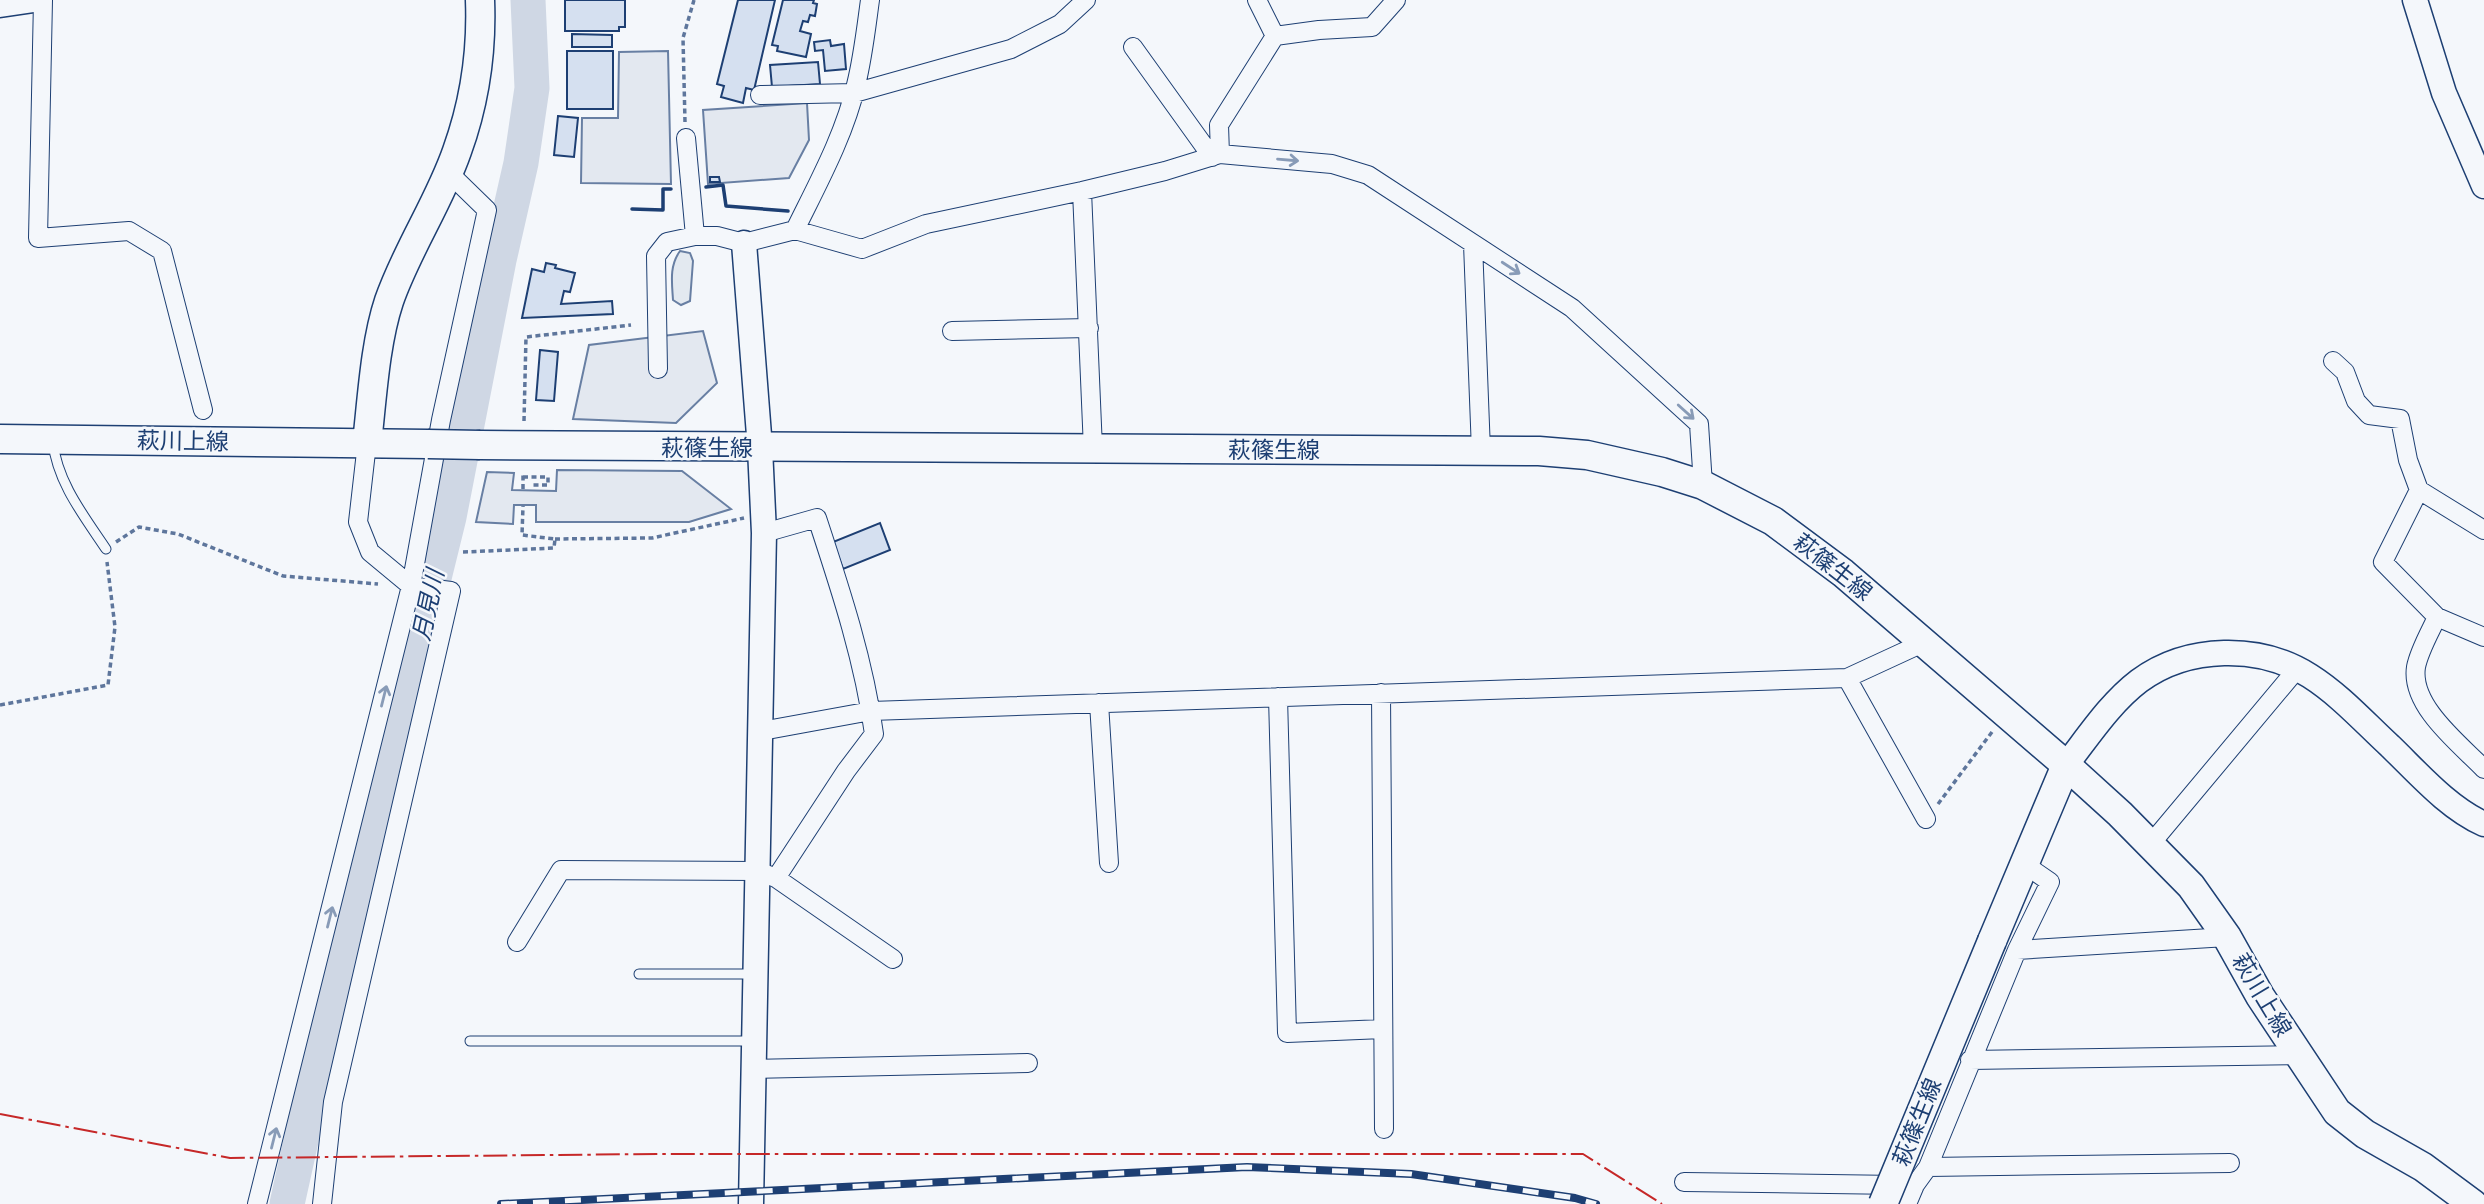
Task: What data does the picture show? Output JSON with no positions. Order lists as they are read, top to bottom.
{
  "streets": {
    "main road": ["萩川上線", "萩篠生線"]
  },
  "crossings": [
    ["萩川上線", "萩篠生線"]
  ],
  "water": ["月見川"]
}
